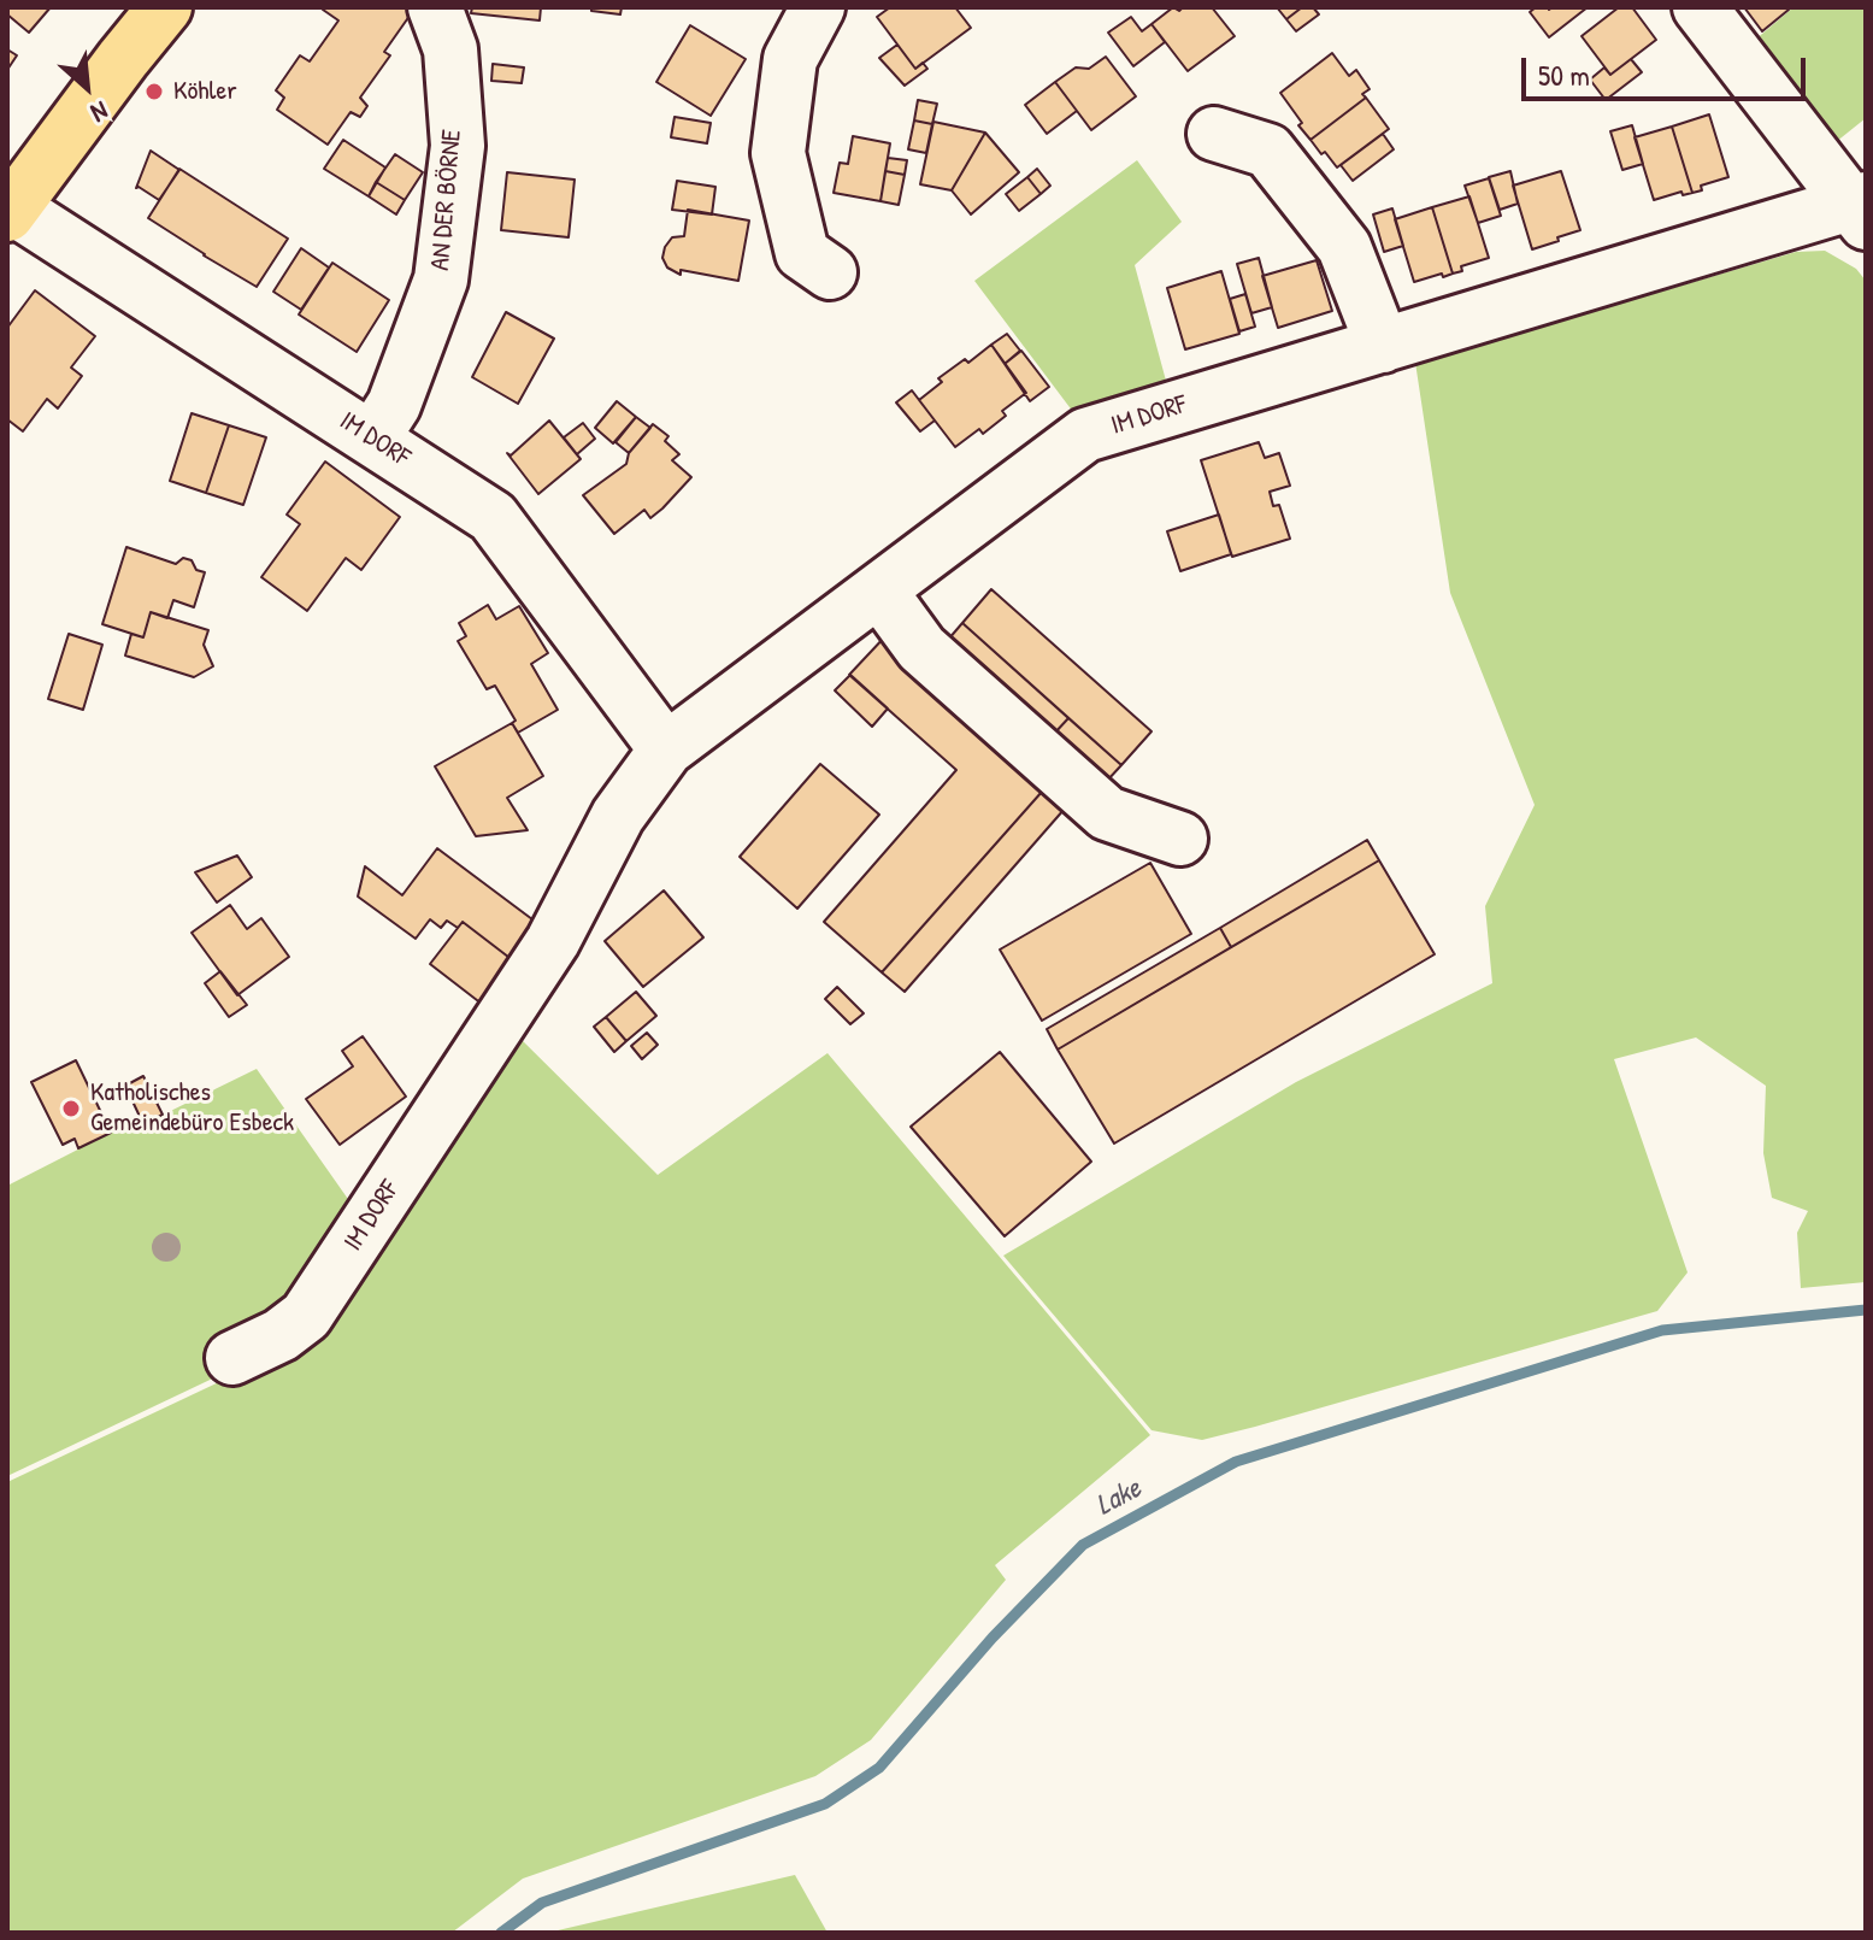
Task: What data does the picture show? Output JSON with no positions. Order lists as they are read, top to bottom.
{
  "streets": {
    "street": ["AN DER BÖRNE", "IM DORF"]
  },
  "crossings": [
    ["AN DER BÖRNE", "IM DORF"]
  ],
  "water": ["Lake"],
  "places": ["Köhler", "Katholisches Gemeindebüro Esbeck"],
  "scale_bar": "50 m",
  "north": "bottom right"
}
